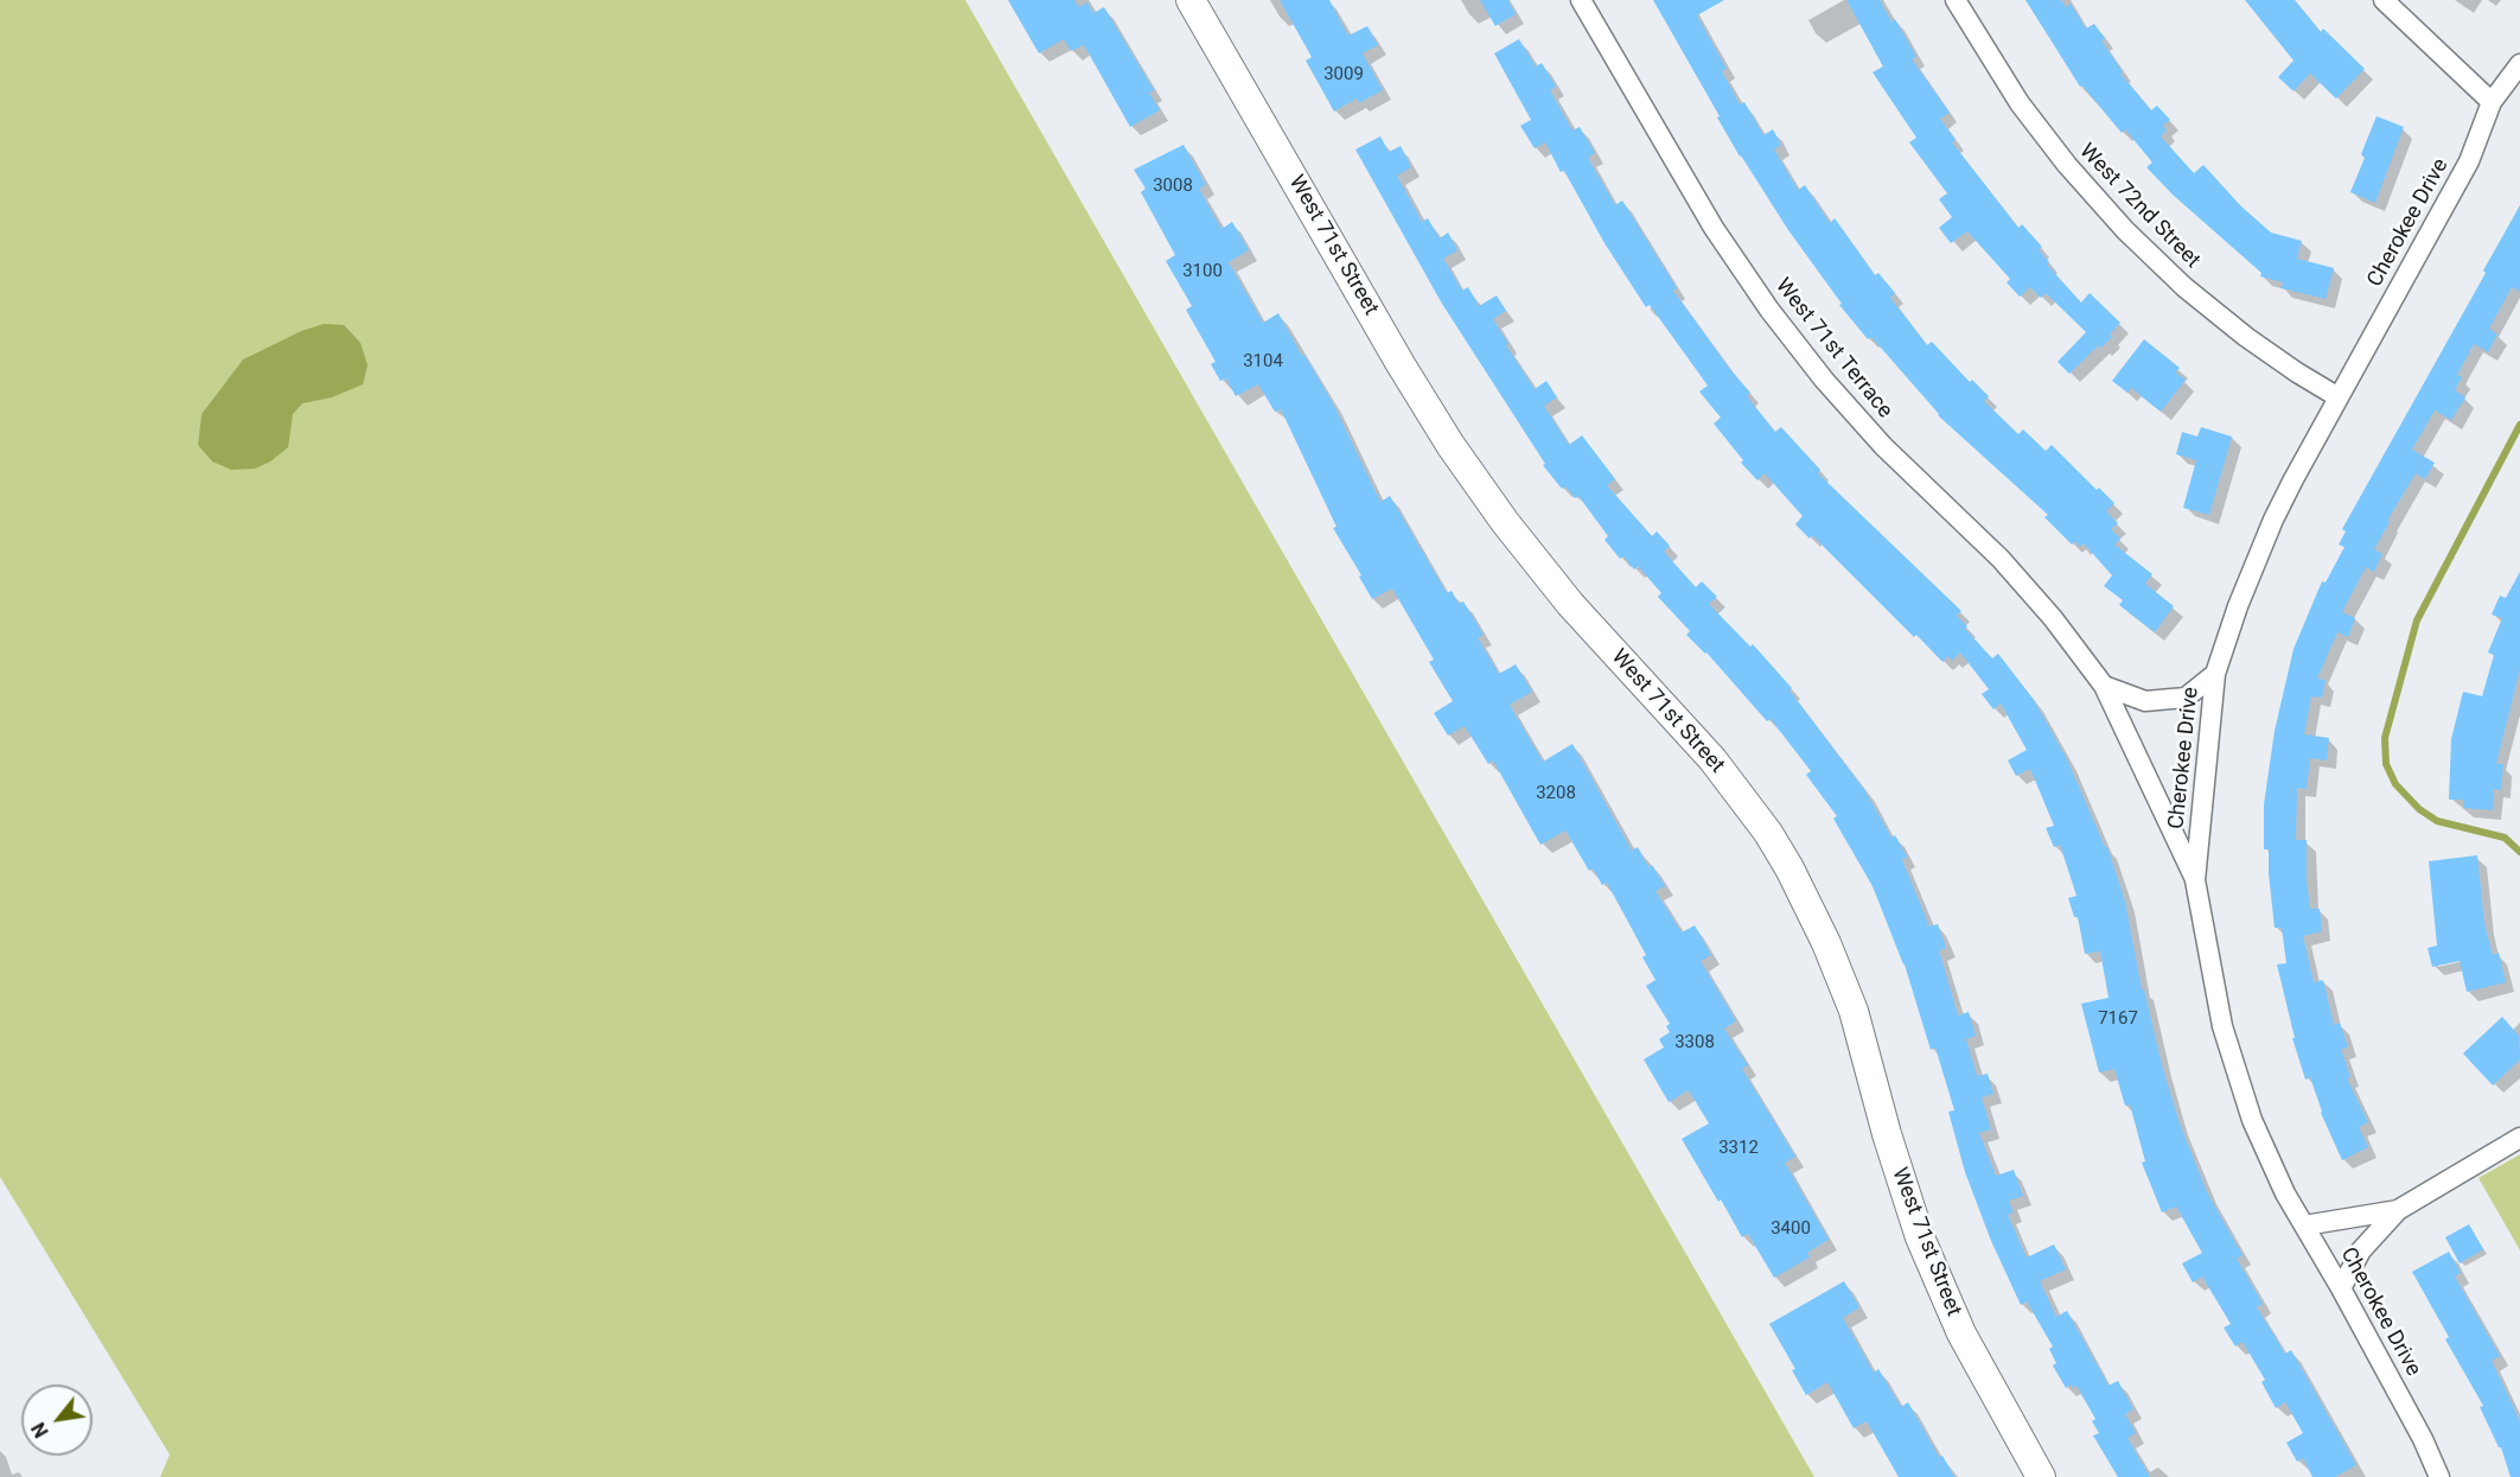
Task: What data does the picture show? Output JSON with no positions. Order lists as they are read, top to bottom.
{
  "streets": {
    "street": [
      "West 72nd Street",
      "Cherokee Drive",
      "West 71st Street",
      "West 71st Terrace"
    ]
  },
  "crossings": [
    ["West 72nd Street", "Cherokee Drive"],
    ["Cherokee Drive", "West 71st Terrace"]
  ],
  "house_numbers": [
    "3009",
    "3008",
    "3100",
    "3104",
    "3208",
    "7167",
    "3308",
    "3312",
    "3400"
  ],
  "north": "bottom left"
}
